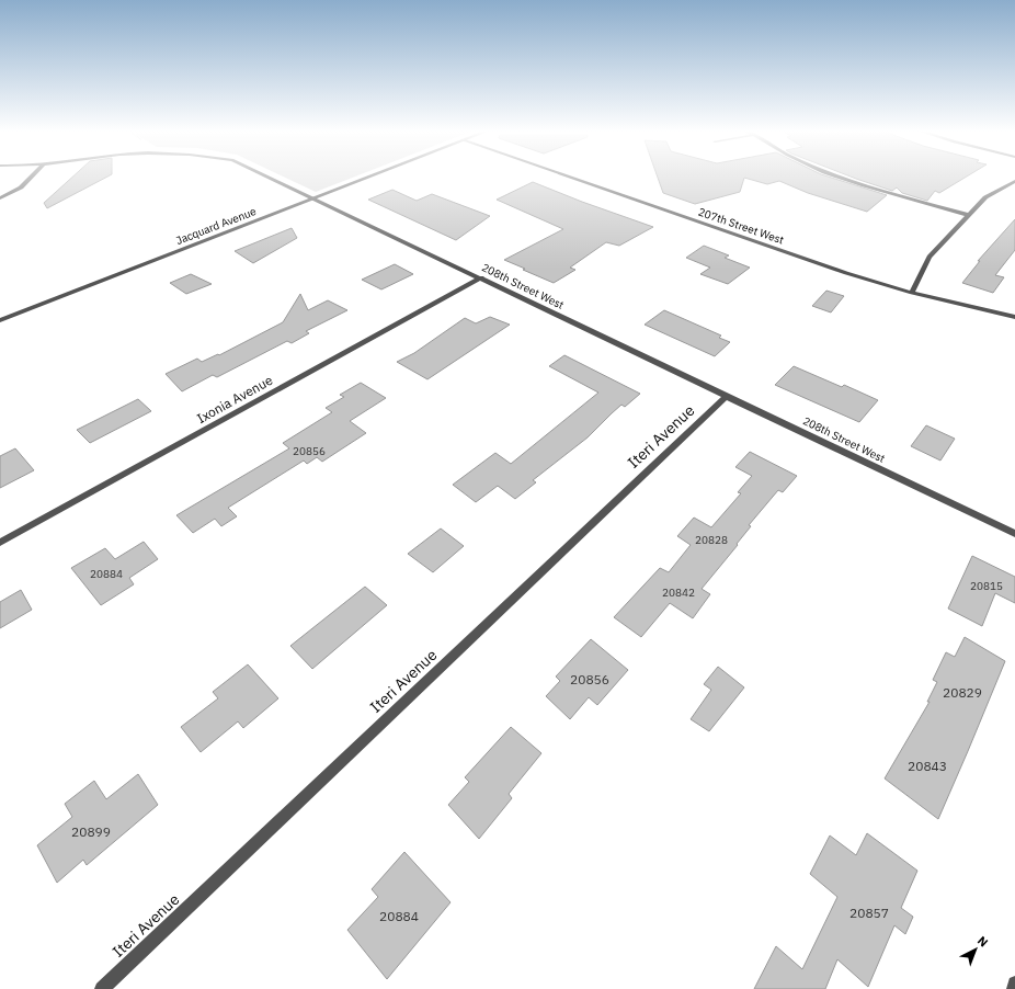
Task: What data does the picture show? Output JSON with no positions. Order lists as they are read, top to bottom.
{
  "streets": {
    "street": [
      "Jacquard Avenue",
      "207th Street West",
      "208th Street West",
      "Ixonia Avenue",
      "Iteri Avenue"
    ]
  },
  "crossings": [
    ["Jacquard Avenue", "208th Street West"],
    ["208th Street West", "Ixonia Avenue"],
    ["208th Street West", "Iteri Avenue"]
  ],
  "house_numbers": [
    "20856",
    "20828",
    "20884",
    "20815",
    "20842",
    "20856",
    "20829",
    "20843",
    "20899",
    "20857",
    "20884"
  ],
  "north": "top right"
}
